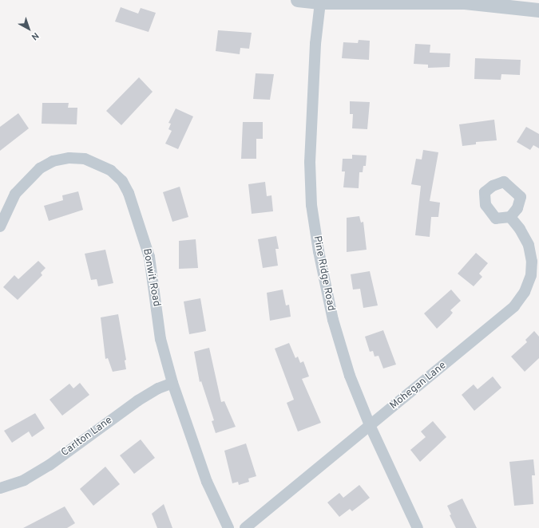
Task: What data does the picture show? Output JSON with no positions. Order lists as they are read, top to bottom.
{
  "streets": {
    "street": [
      "Pine Ridge Road",
      "Bonwit Road",
      "Mohegan Lane",
      "Carlton Lane"
    ]
  },
  "crossings": [
    ["Pine Ridge Road", "Mohegan Lane"],
    ["Bonwit Road", "Carlton Lane"]
  ],
  "north": "bottom right"
}
